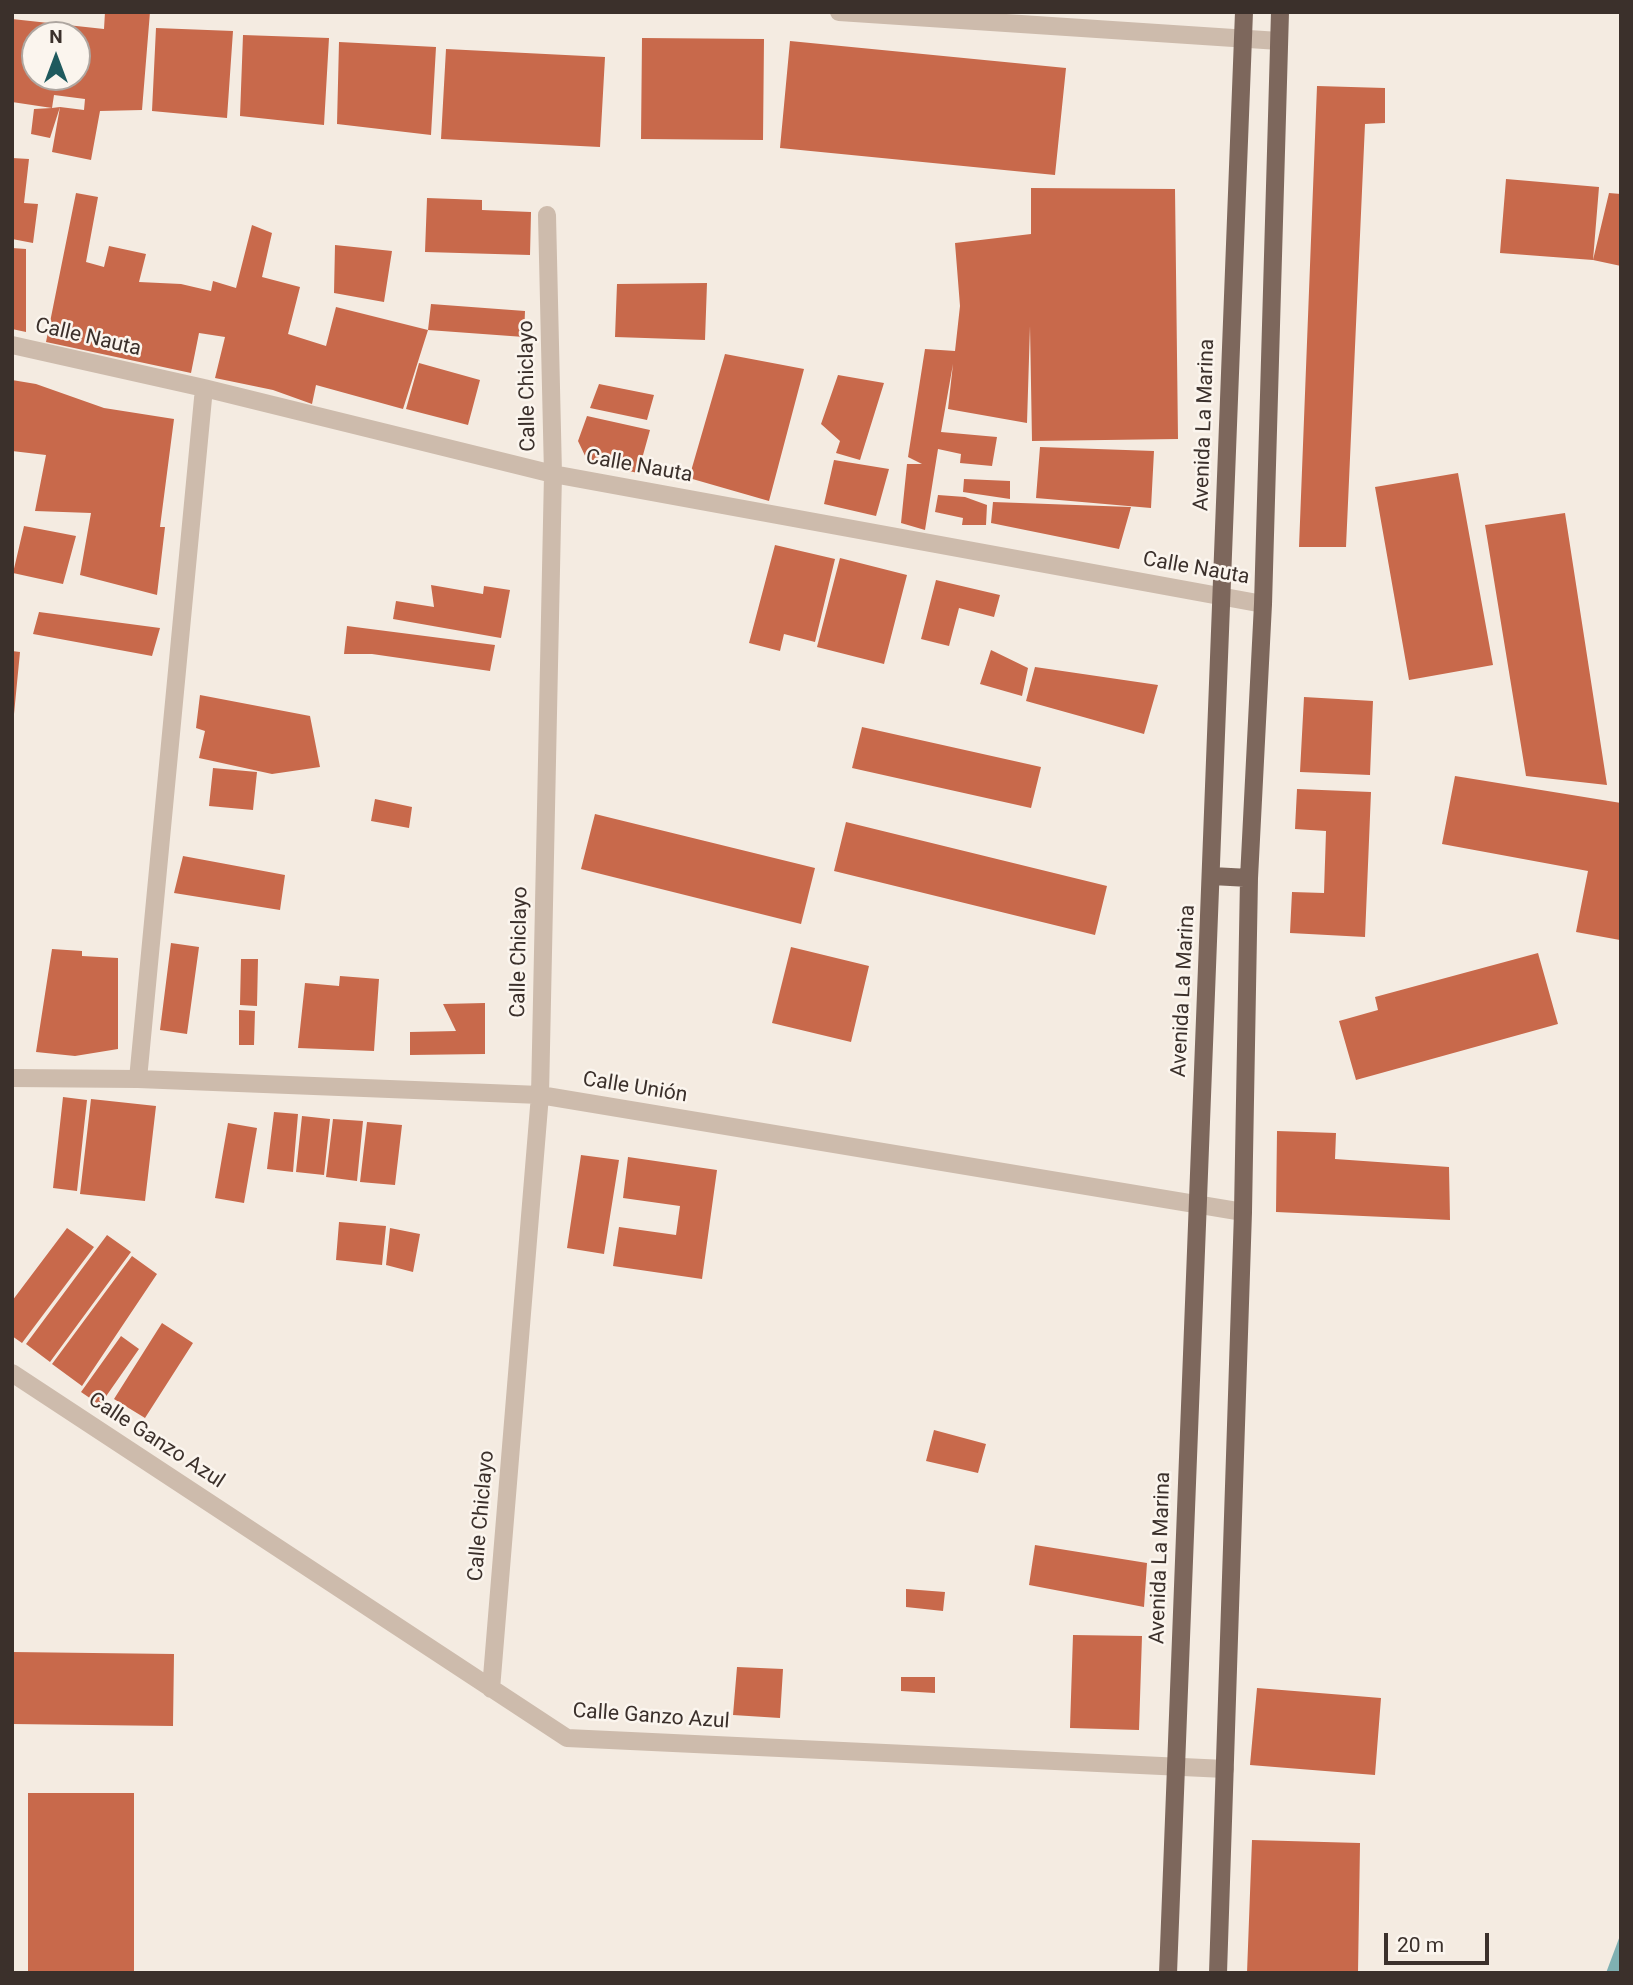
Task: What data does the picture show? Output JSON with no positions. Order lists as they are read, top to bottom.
{
  "streets": {
    "main road": ["Avenida La Marina"],
    "street": [
      "Calle Nauta",
      "Calle Chiclayo",
      "Calle Unión",
      "Calle Ganzo Azul"
    ]
  },
  "crossings": [
    ["Calle Nauta", "Calle Chiclayo"],
    ["Calle Nauta", "Avenida La Marina"],
    ["Calle Chiclayo", "Calle Unión"],
    ["Calle Chiclayo", "Calle Ganzo Azul"],
    ["Avenida La Marina", "Calle Unión"],
    ["Avenida La Marina", "Calle Ganzo Azul"]
  ],
  "scale_bar": "20 m",
  "north": "top"
}
